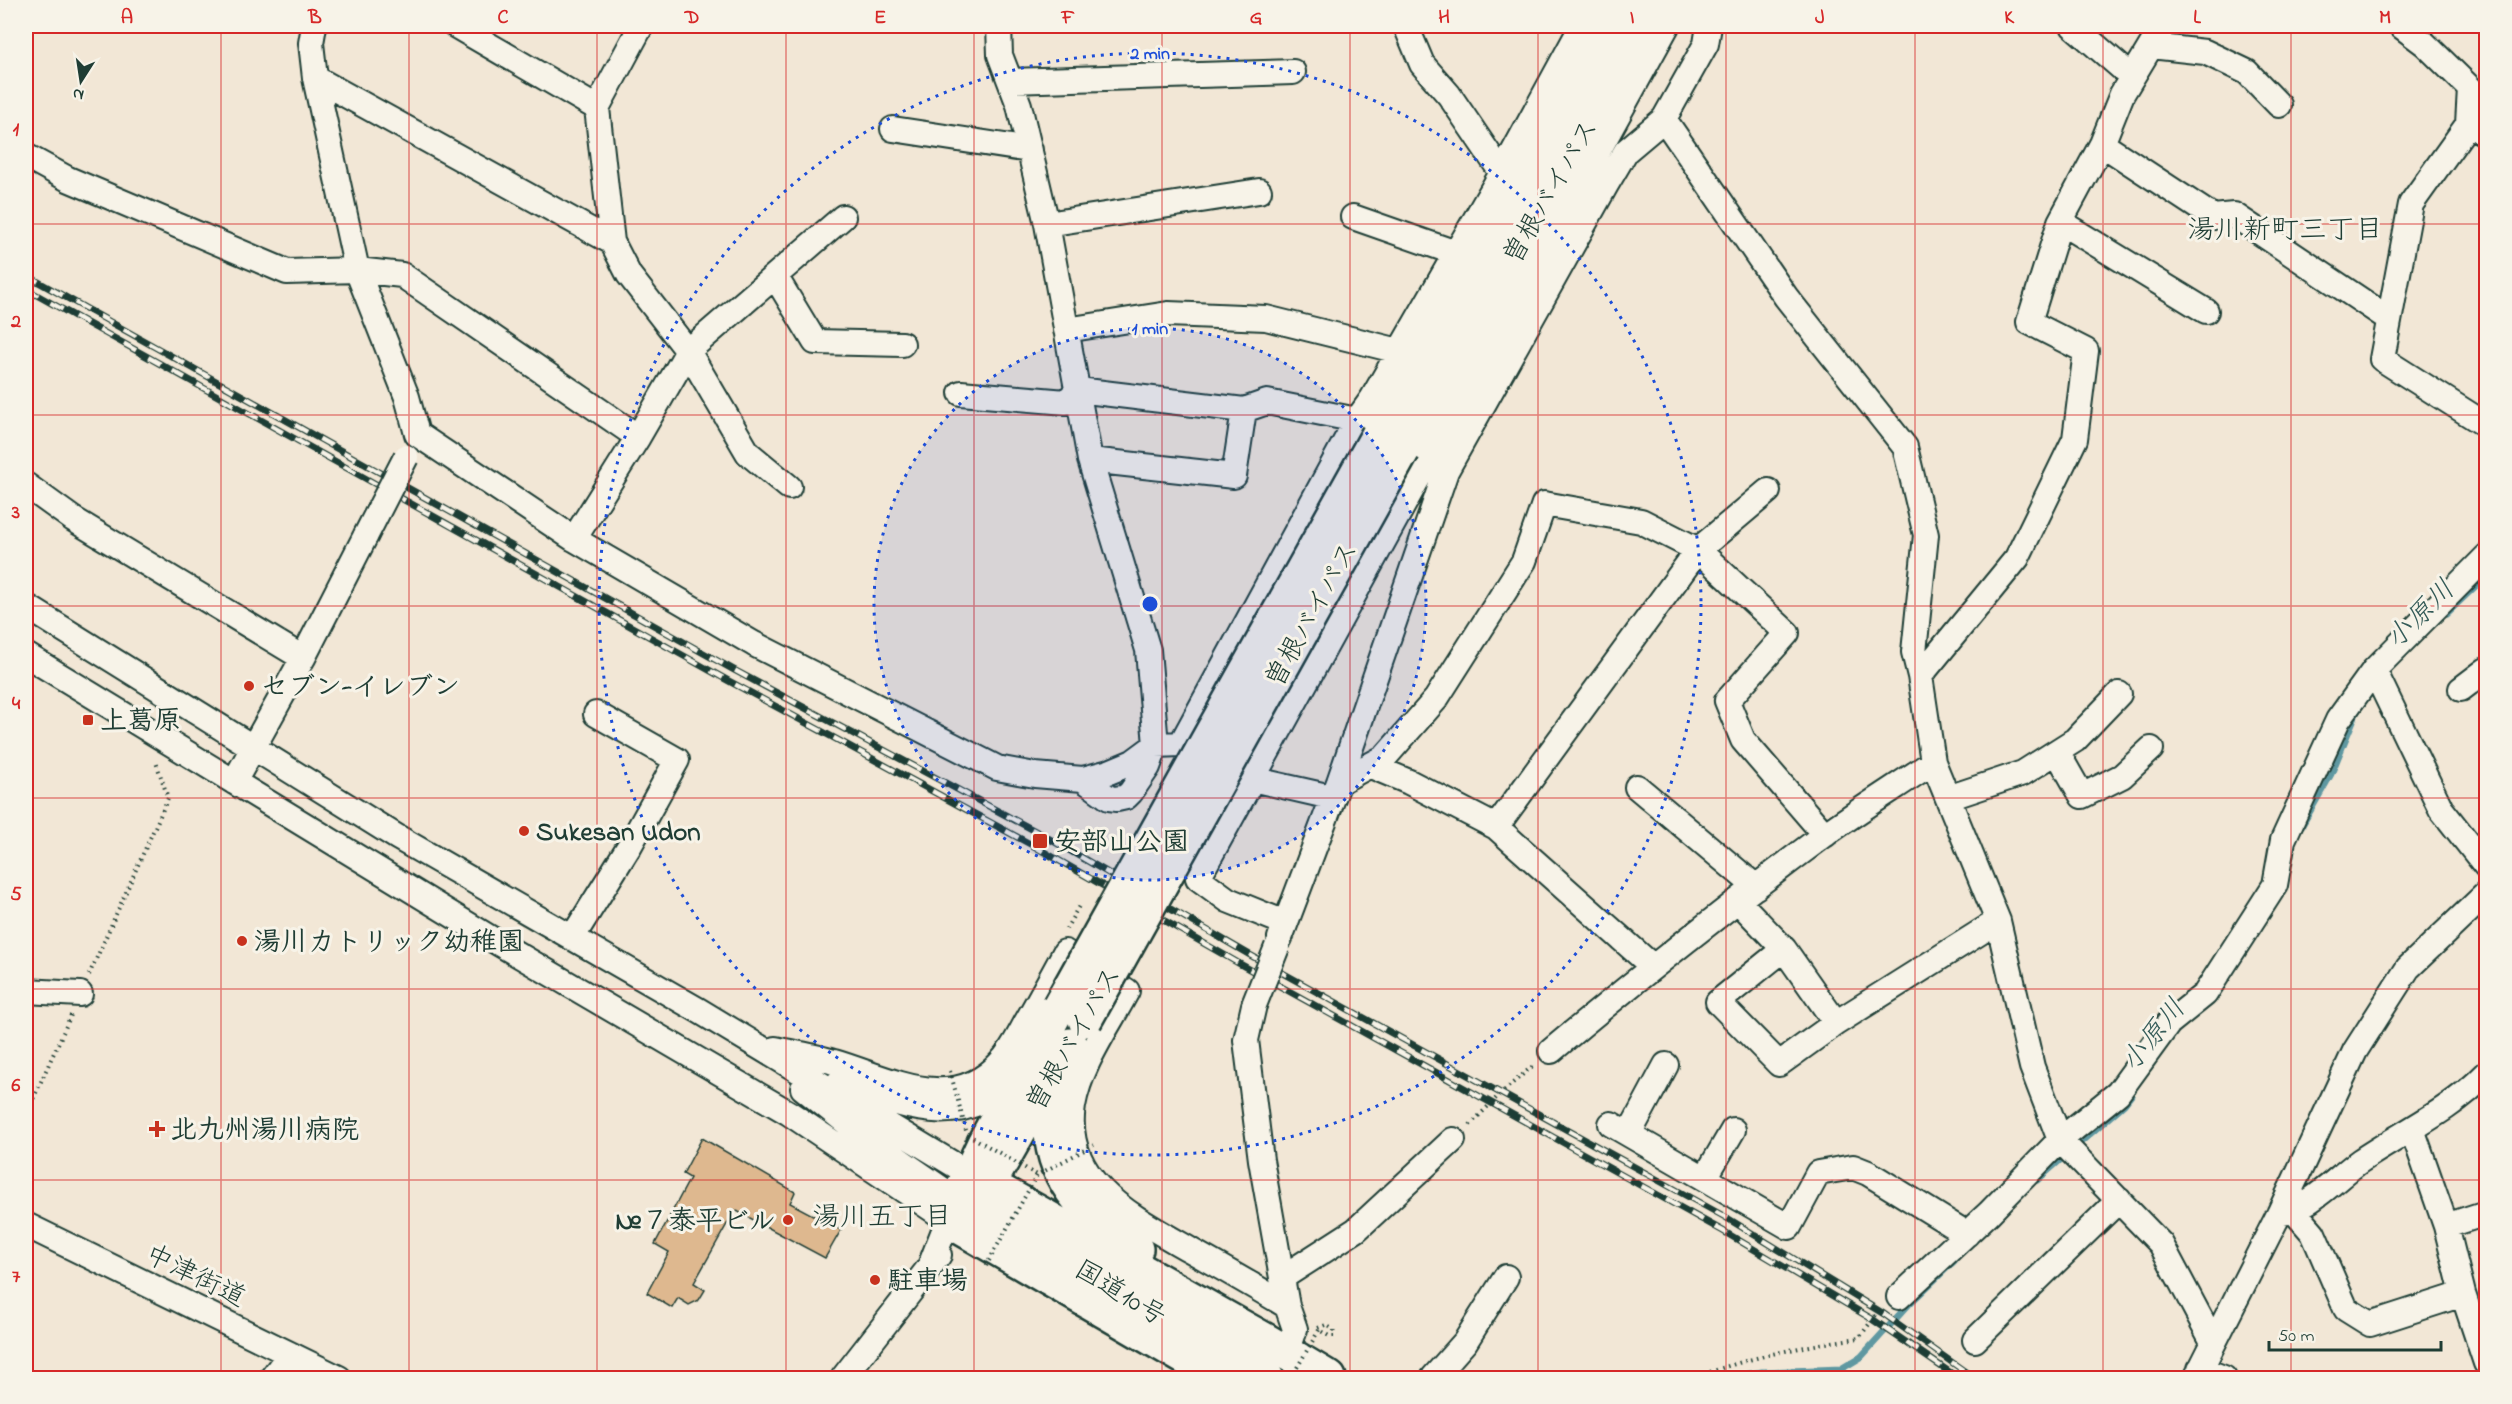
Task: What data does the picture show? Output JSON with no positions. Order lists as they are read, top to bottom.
{
  "streets": {
    "highway": ["曽根バイパス", "国道10号"],
    "street": ["中津街道"]
  },
  "crossings": [
    ["曽根バイパス", "国道10号"]
  ],
  "districts": ["湯川新町三丁目", "湯川五丁目"],
  "water": ["小原川"],
  "places": {
    "other": [
      "セブン-イレブン",
      "Sukesan Udon",
      "湯川カトリック幼稚園",
      "№７泰平ビル",
      "駐車場"
    ],
    "transit": ["上葛原", "安部山公園"],
    "health": ["北九州湯川病院"]
  },
  "scale_bar": "50 m",
  "north": "bottom",
  "grid": {
    "columns": [
      "A",
      "B",
      "C",
      "D",
      "E",
      "F",
      "G",
      "H",
      "I",
      "J",
      "K",
      "L",
      "M"
    ],
    "rows": [
      "1",
      "2",
      "3",
      "4",
      "5",
      "6",
      "7"
    ]
  },
  "rings": ["2 min", "1 min"]
}
